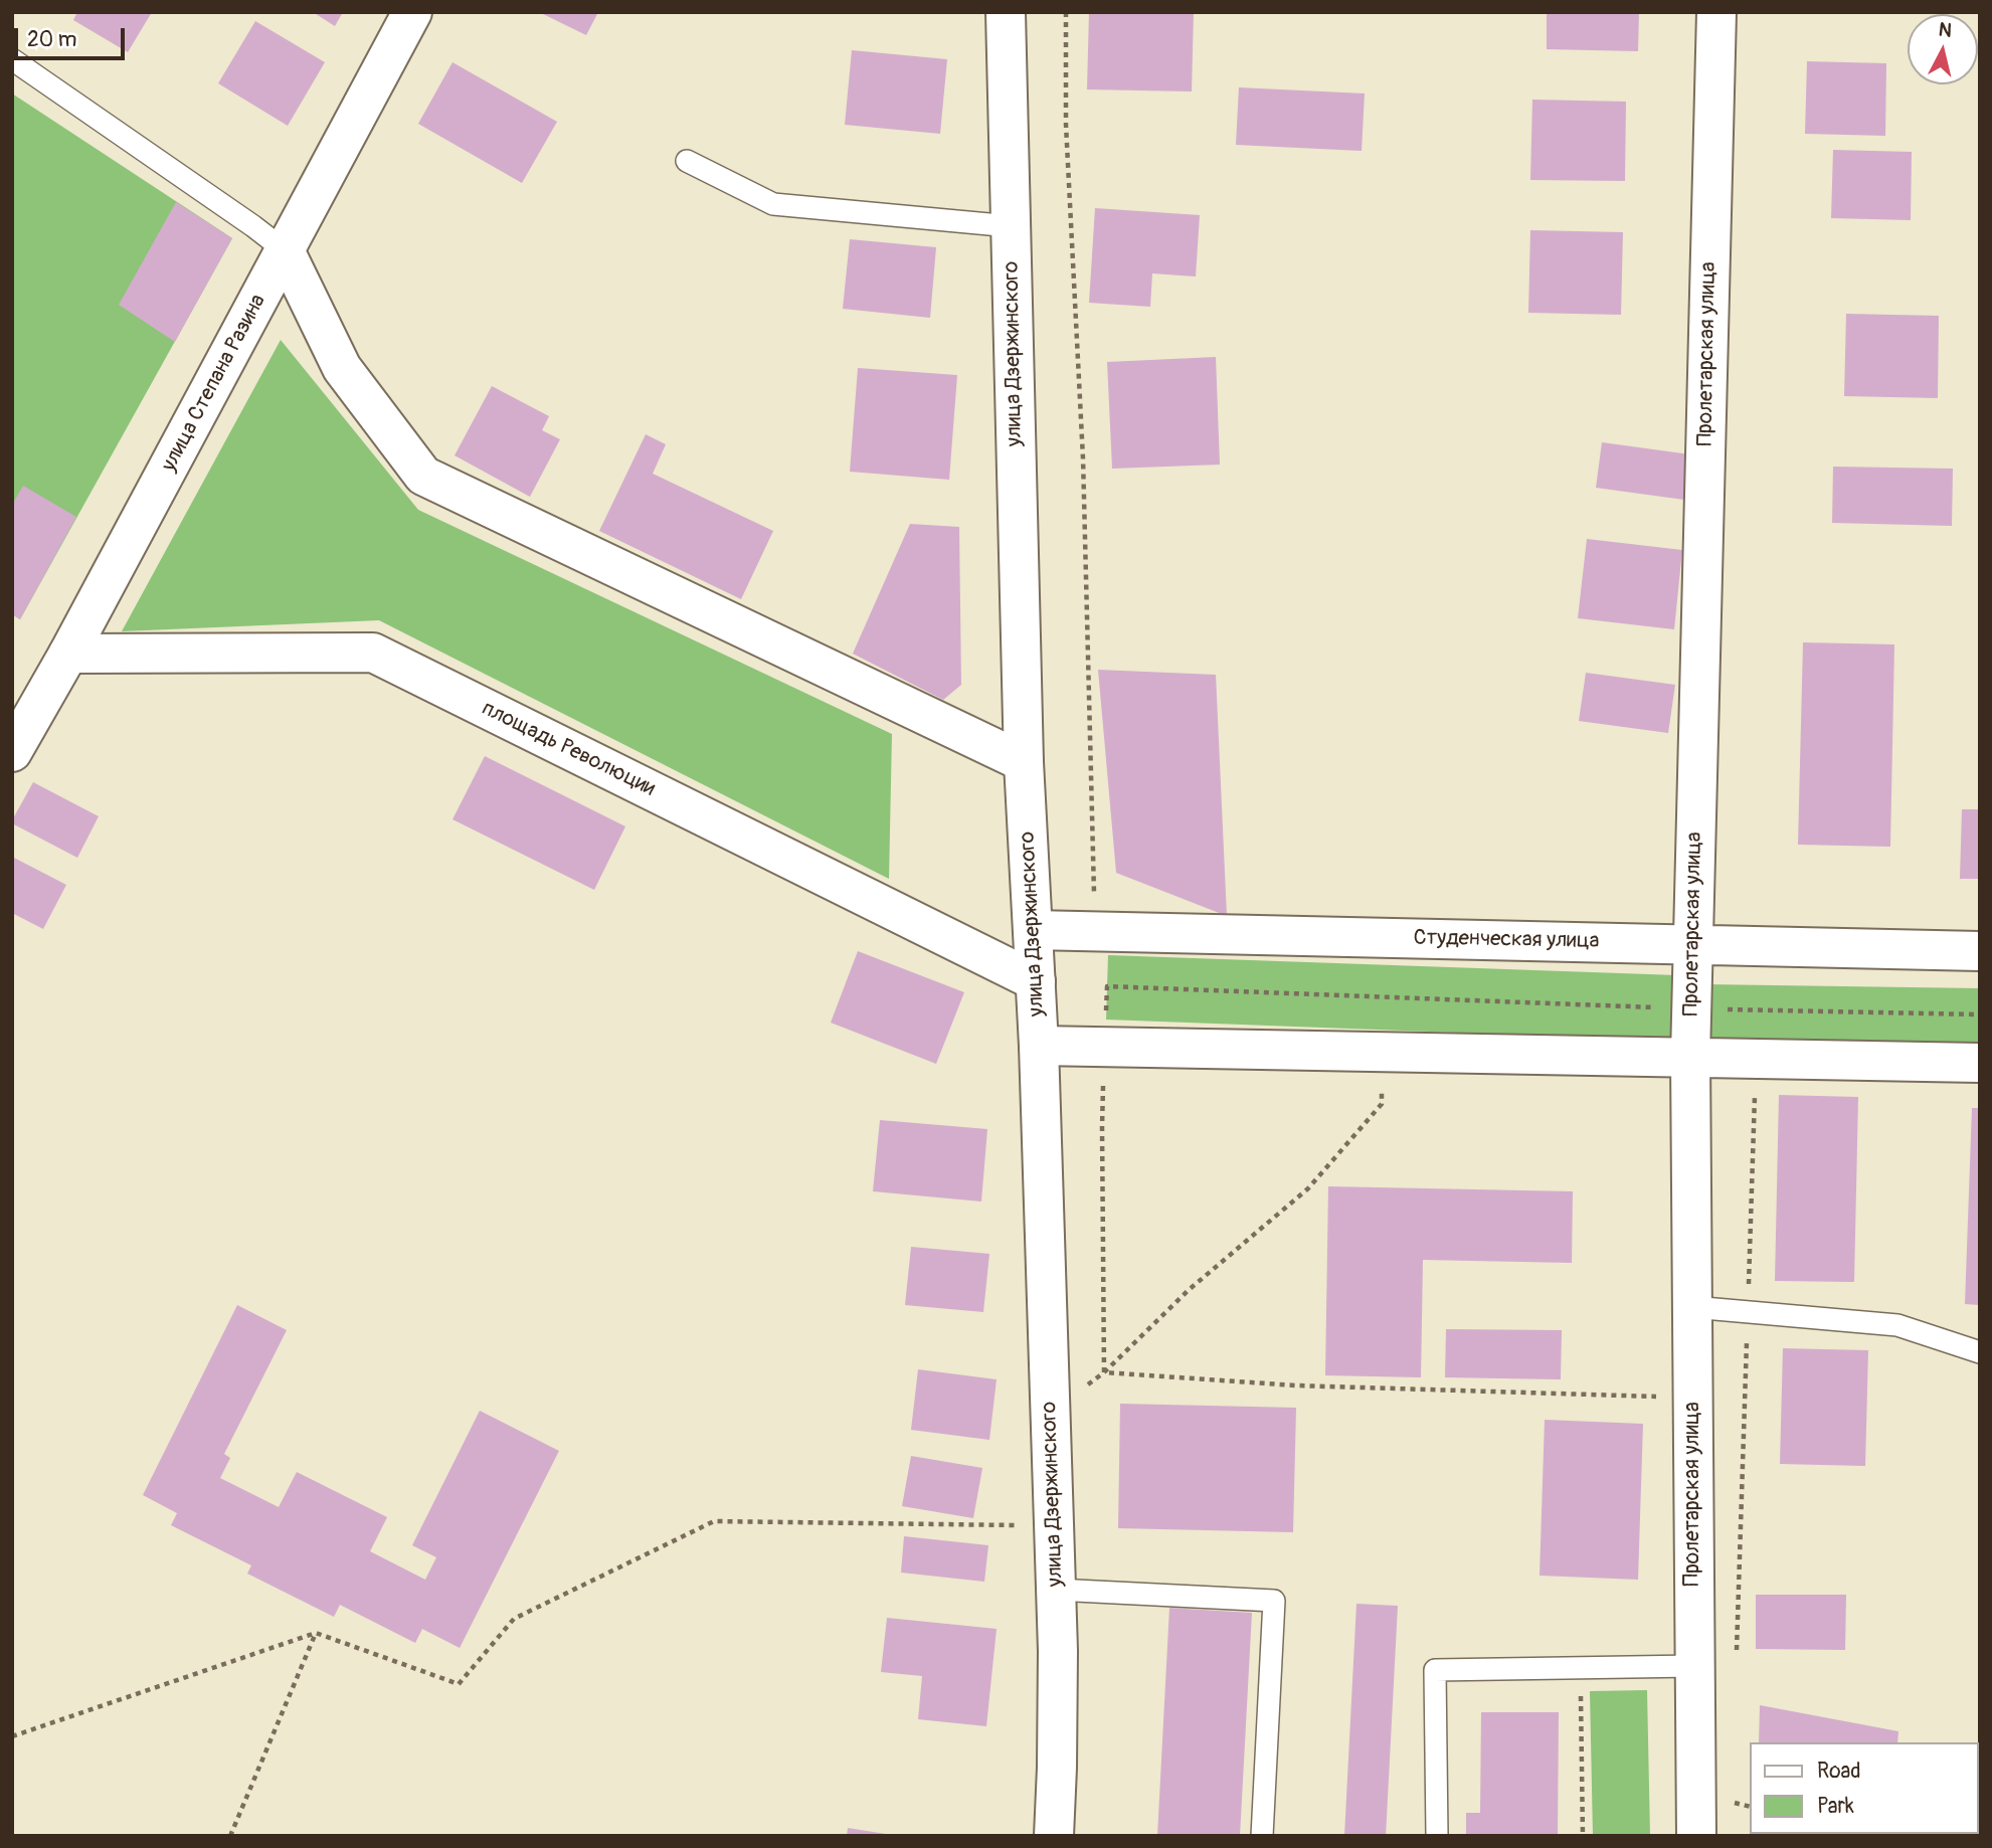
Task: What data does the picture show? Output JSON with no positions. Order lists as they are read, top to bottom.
{
  "streets": {
    "street": [
      "улица Дзержинского",
      "Пролетарская улица",
      "улица Степана Разина",
      "площадь Революции",
      "Студенческая улица"
    ]
  },
  "crossings": [
    ["улица Дзержинского", "площадь Революции"],
    ["улица Дзержинского", "Студенческая улица"],
    ["Пролетарская улица", "Студенческая улица"],
    ["улица Степана Разина", "площадь Революции"]
  ],
  "legend": ["Road", "Park"],
  "scale_bar": "20 m",
  "north": "top"
}
